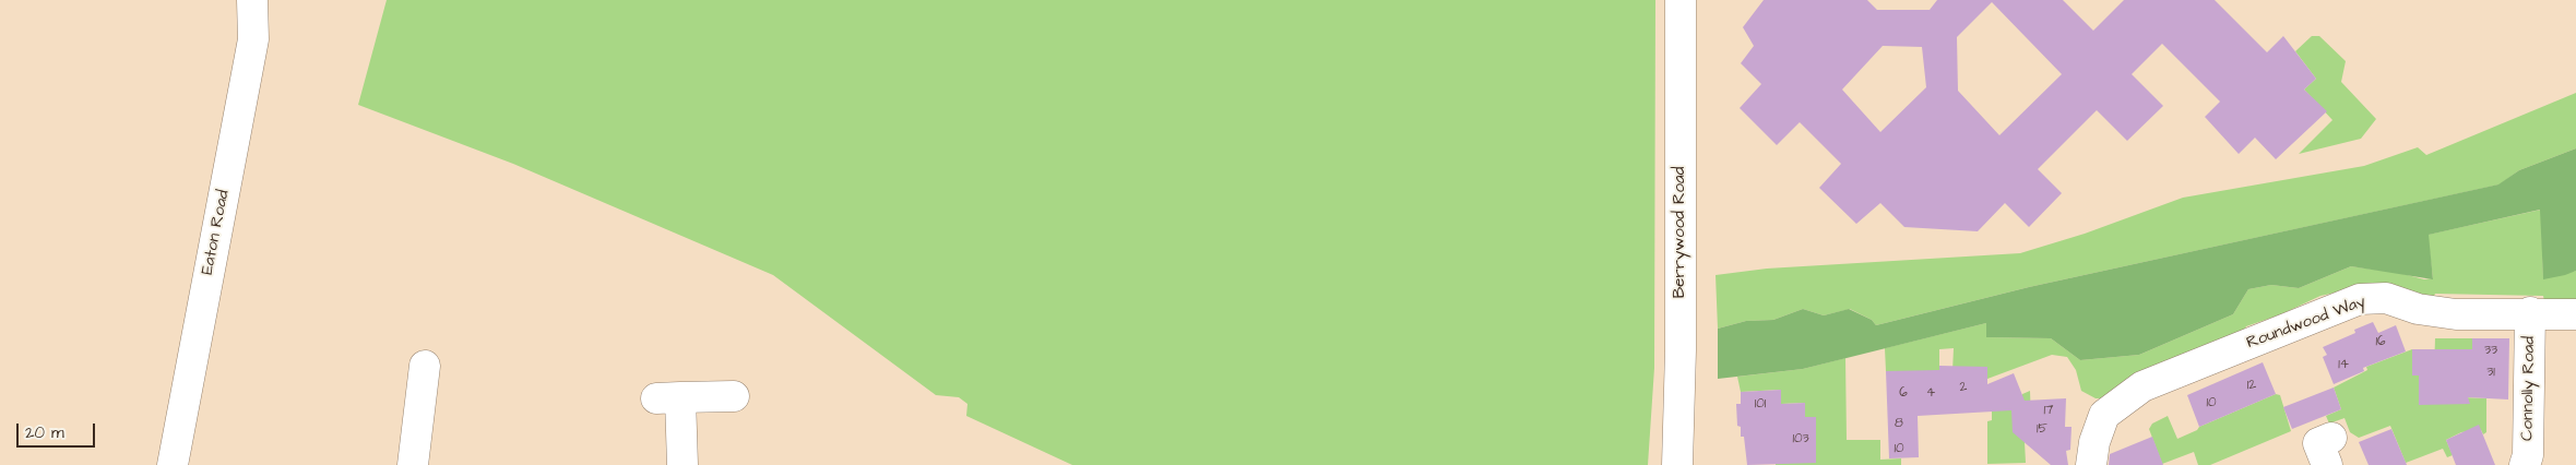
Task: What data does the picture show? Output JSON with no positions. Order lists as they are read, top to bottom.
{
  "streets": {
    "street": [
      "Eaton Road",
      "Berrywood Road",
      "Roundwood Way",
      "Connolly Road"
    ]
  },
  "crossings": [
    ["Roundwood Way", "Connolly Road"]
  ],
  "house_numbers": [
    "16",
    "33",
    "14",
    "31",
    "12",
    "2",
    "6",
    "4",
    "10",
    "101",
    "17",
    "8",
    "15",
    "103",
    "10"
  ],
  "scale_bar": "20 m"
}
